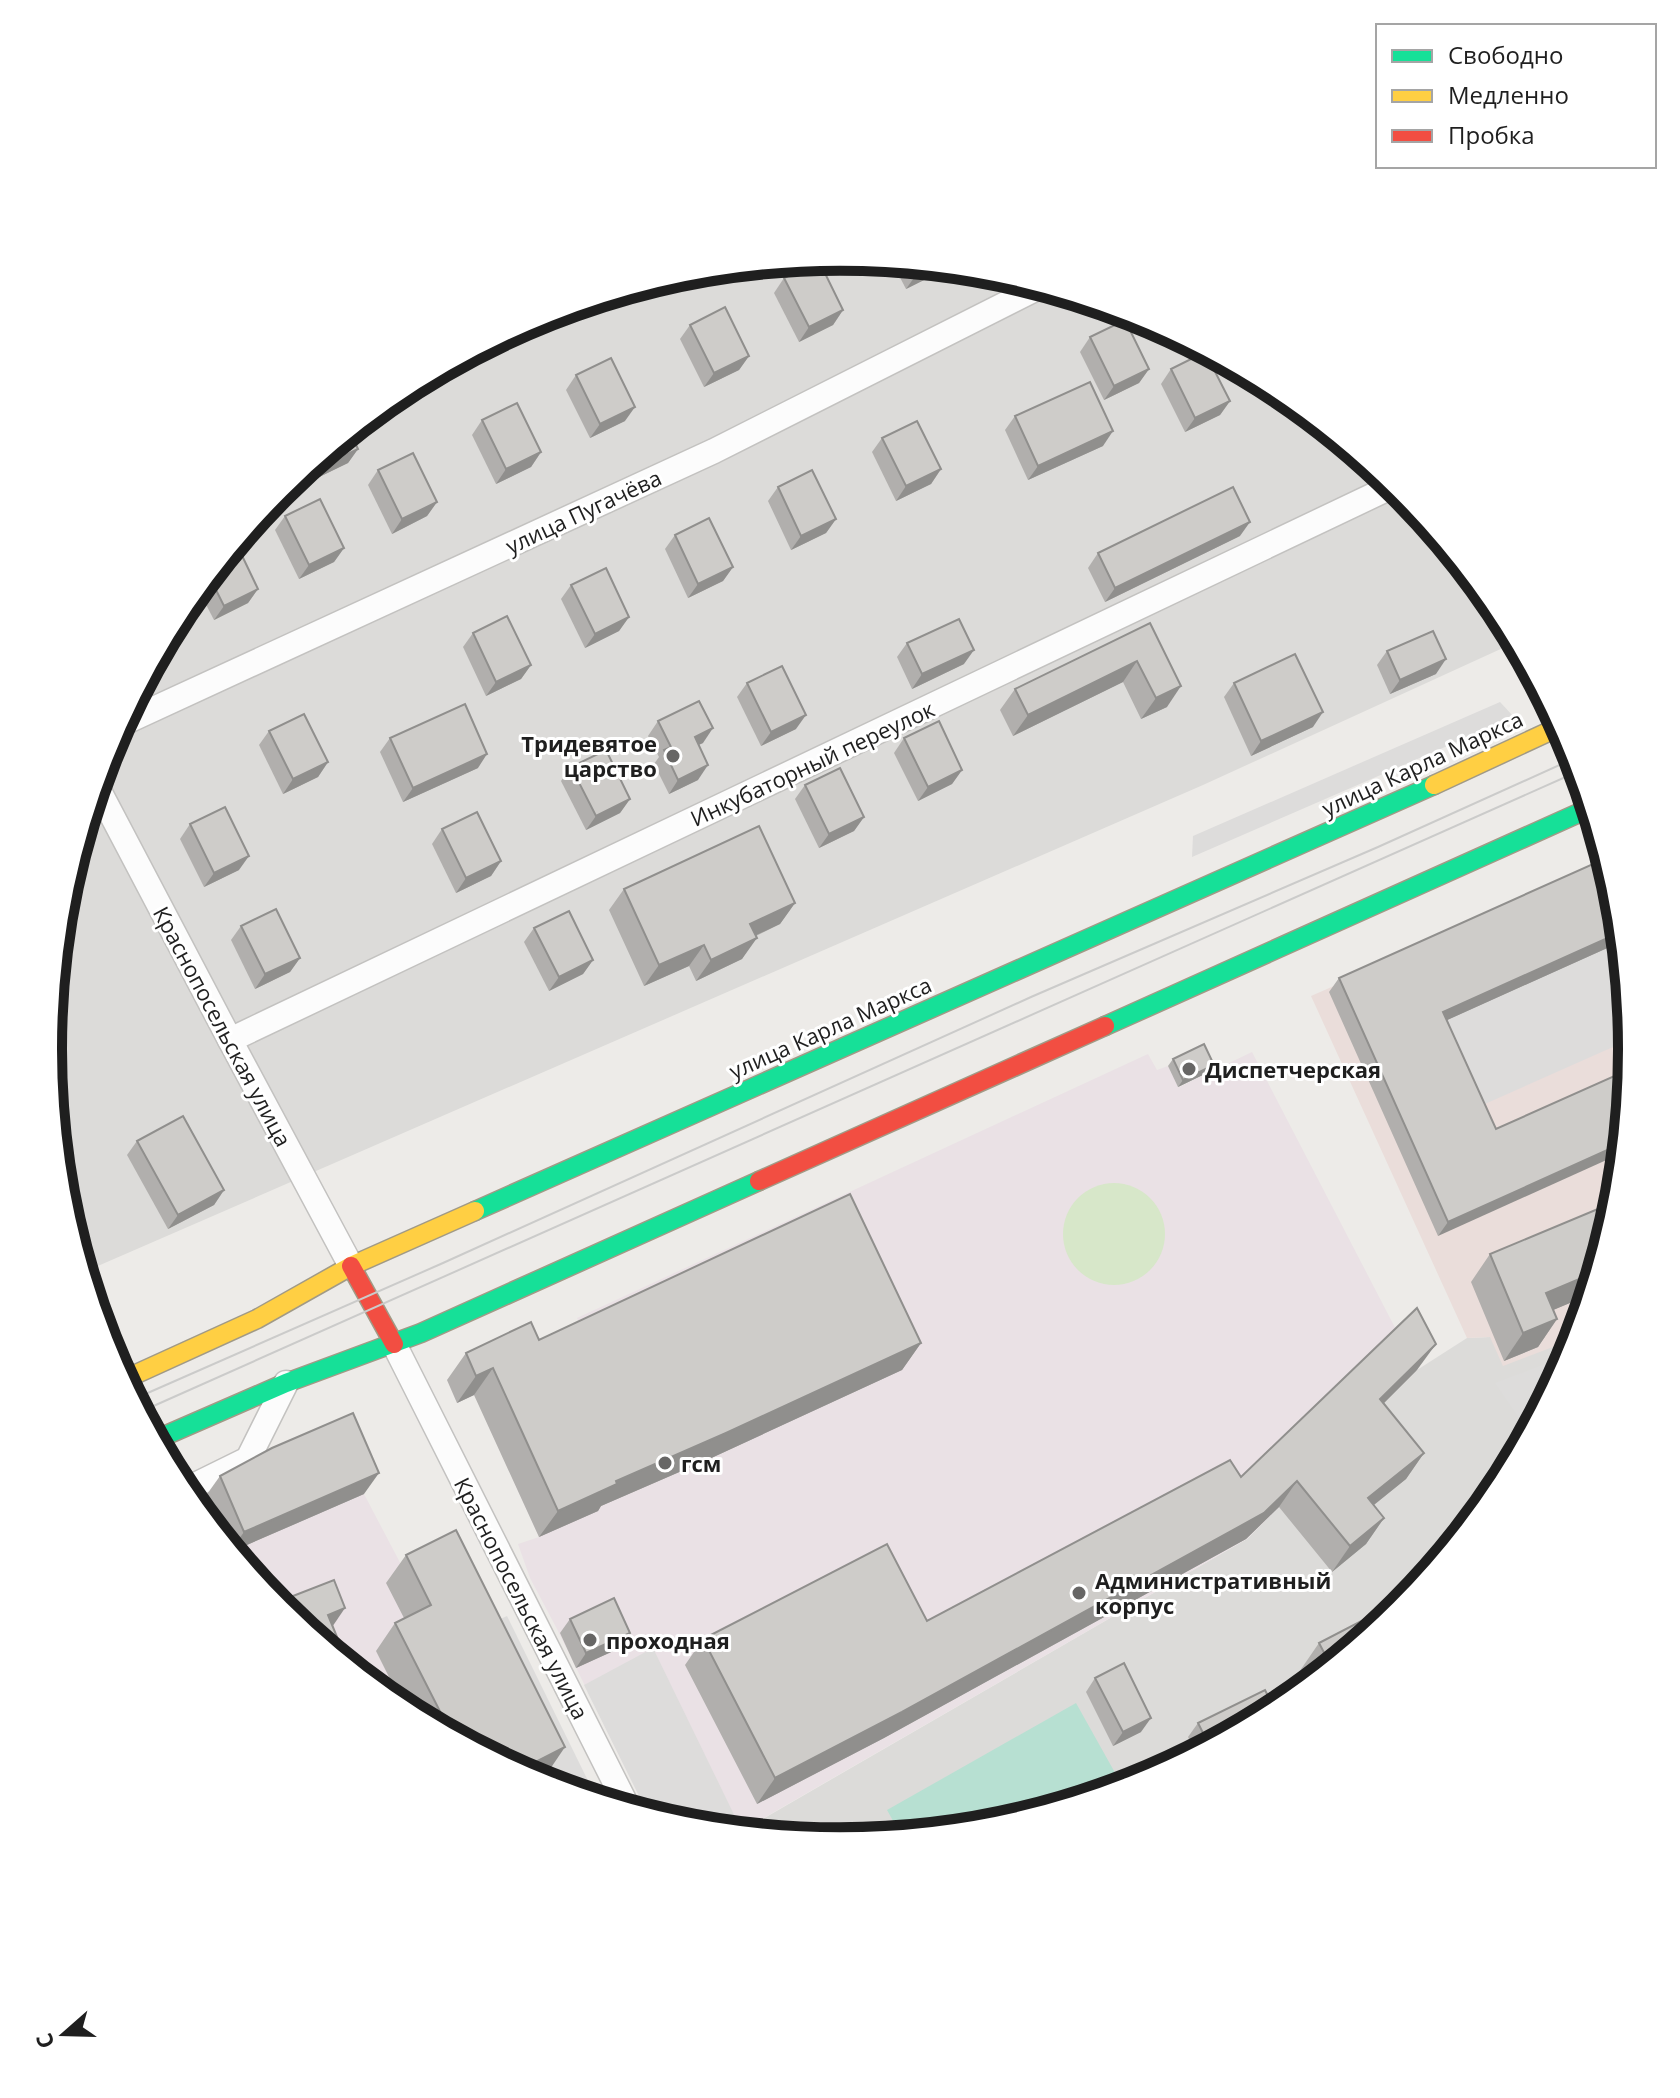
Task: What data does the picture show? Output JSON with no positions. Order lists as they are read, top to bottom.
{
  "streets": {
    "main road": ["улица Карла Маркса"],
    "street": ["улица Пугачёва", "Инкубаторный переулок", "Краснопосельская улица"]
  },
  "crossings": [
    ["Инкубаторный переулок", "Краснопосельская улица"],
    ["улица Карла Маркса", "Краснопосельская улица"]
  ],
  "places": [
    "Тридевятое царство",
    "Диспетчерская",
    "гсм",
    "Административный корпус",
    "проходная"
  ],
  "legend": ["Свободно", "Медленно", "Пробка"],
  "north": "left"
}
